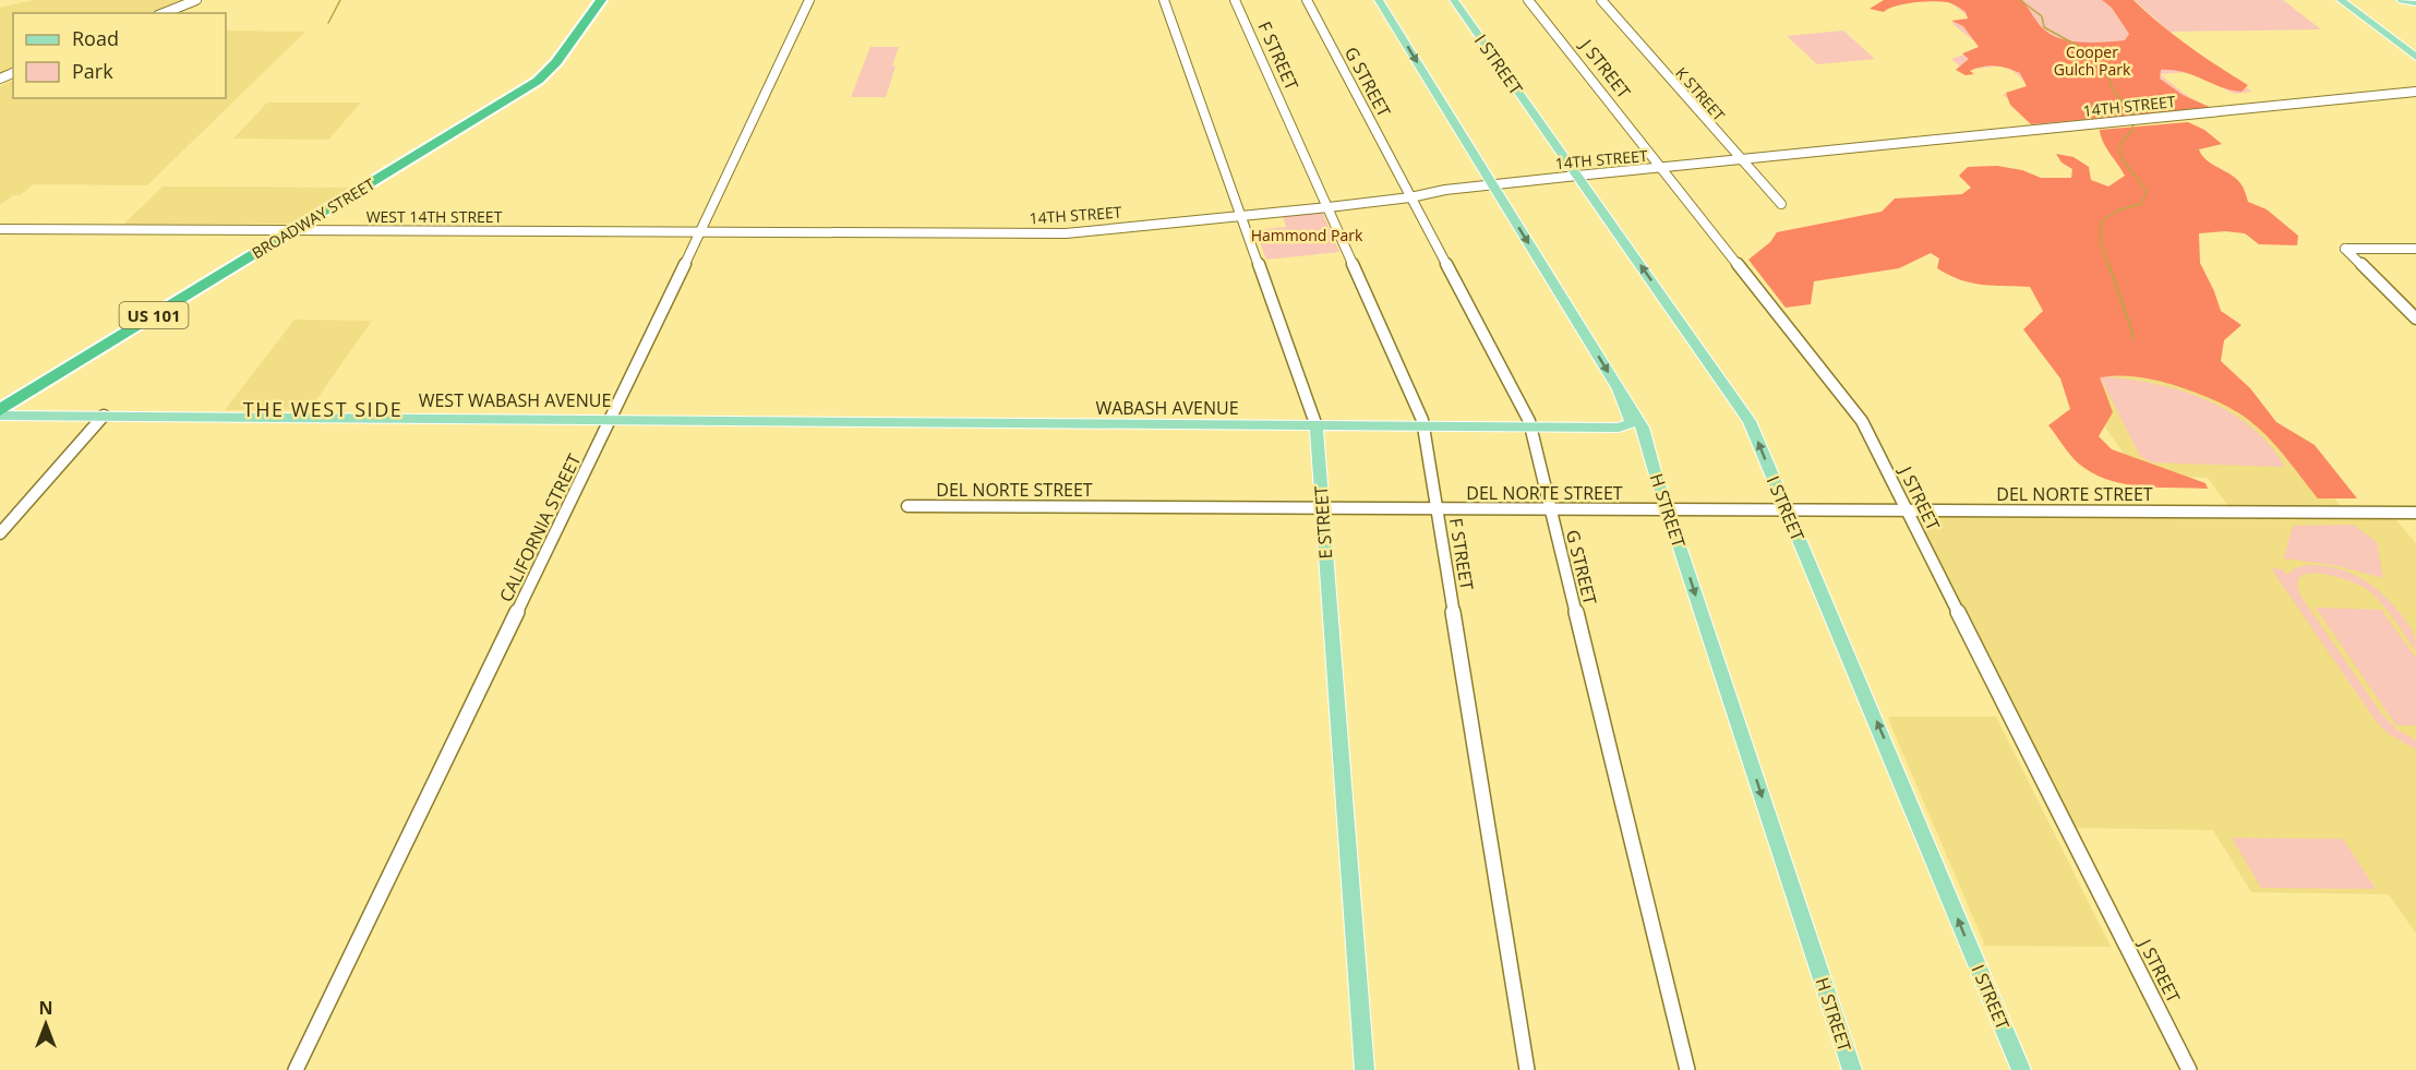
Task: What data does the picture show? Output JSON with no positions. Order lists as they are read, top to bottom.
{
  "streets": {
    "highway": ["BROADWAY STREET", "US 101"],
    "main road": [
      "I STREET",
      "WEST WABASH AVENUE",
      "WABASH AVENUE",
      "H STREET",
      "E STREET"
    ],
    "street": [
      "F STREET",
      "J STREET",
      "G STREET",
      "K STREET",
      "14TH STREET",
      "WEST 14TH STREET",
      "DEL NORTE STREET",
      "CALIFORNIA STREET"
    ]
  },
  "crossings": [
    ["F STREET", "14TH STREET"],
    ["F STREET", "WABASH AVENUE"],
    ["F STREET", "DEL NORTE STREET"],
    ["I STREET", "14TH STREET"],
    ["I STREET", "DEL NORTE STREET"],
    ["J STREET", "14TH STREET"],
    ["J STREET", "DEL NORTE STREET"],
    ["G STREET", "14TH STREET"],
    ["G STREET", "WABASH AVENUE"],
    ["G STREET", "DEL NORTE STREET"],
    ["K STREET", "14TH STREET"],
    ["14TH STREET", "WEST 14TH STREET"],
    ["14TH STREET", "H STREET"],
    ["14TH STREET", "E STREET"],
    ["WEST 14TH STREET", "BROADWAY STREET"],
    ["WEST 14TH STREET", "CALIFORNIA STREET"],
    ["WEST WABASH AVENUE", "WABASH AVENUE"],
    ["WEST WABASH AVENUE", "CALIFORNIA STREET"],
    ["WABASH AVENUE", "H STREET"],
    ["WABASH AVENUE", "E STREET"],
    ["DEL NORTE STREET", "H STREET"],
    ["DEL NORTE STREET", "E STREET"]
  ],
  "one_way": ["I STREET", "H STREET"],
  "districts": ["THE WEST SIDE"],
  "parks": ["Cooper Gulch Park", "Hammond Park"],
  "legend": ["Road", "Park"],
  "north": "top"
}
